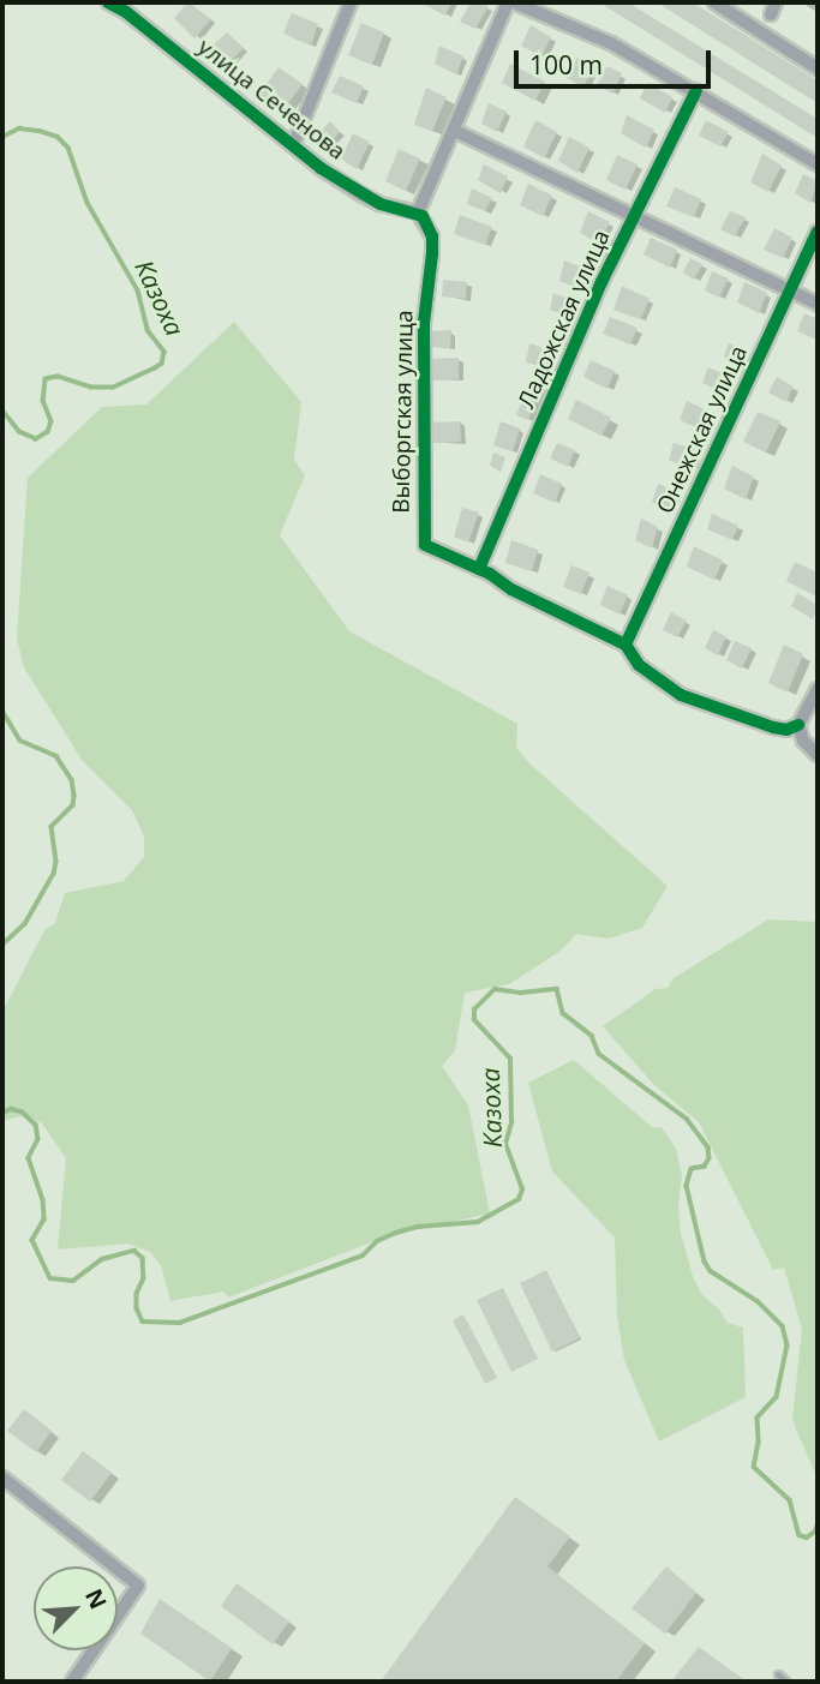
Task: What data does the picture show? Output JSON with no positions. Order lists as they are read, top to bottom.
{
  "streets": {
    "street": [
      "улица Сеченова",
      "Ладожская улица",
      "Выборгская улица",
      "Онежская улица"
    ]
  },
  "crossings": [
    ["улица Сеченова", "Выборгская улица"],
    ["Ладожская улица", "Выборгская улица"],
    ["Выборгская улица", "Онежская улица"]
  ],
  "water": ["Казоха"],
  "scale_bar": "100 m",
  "north": "top right"
}
